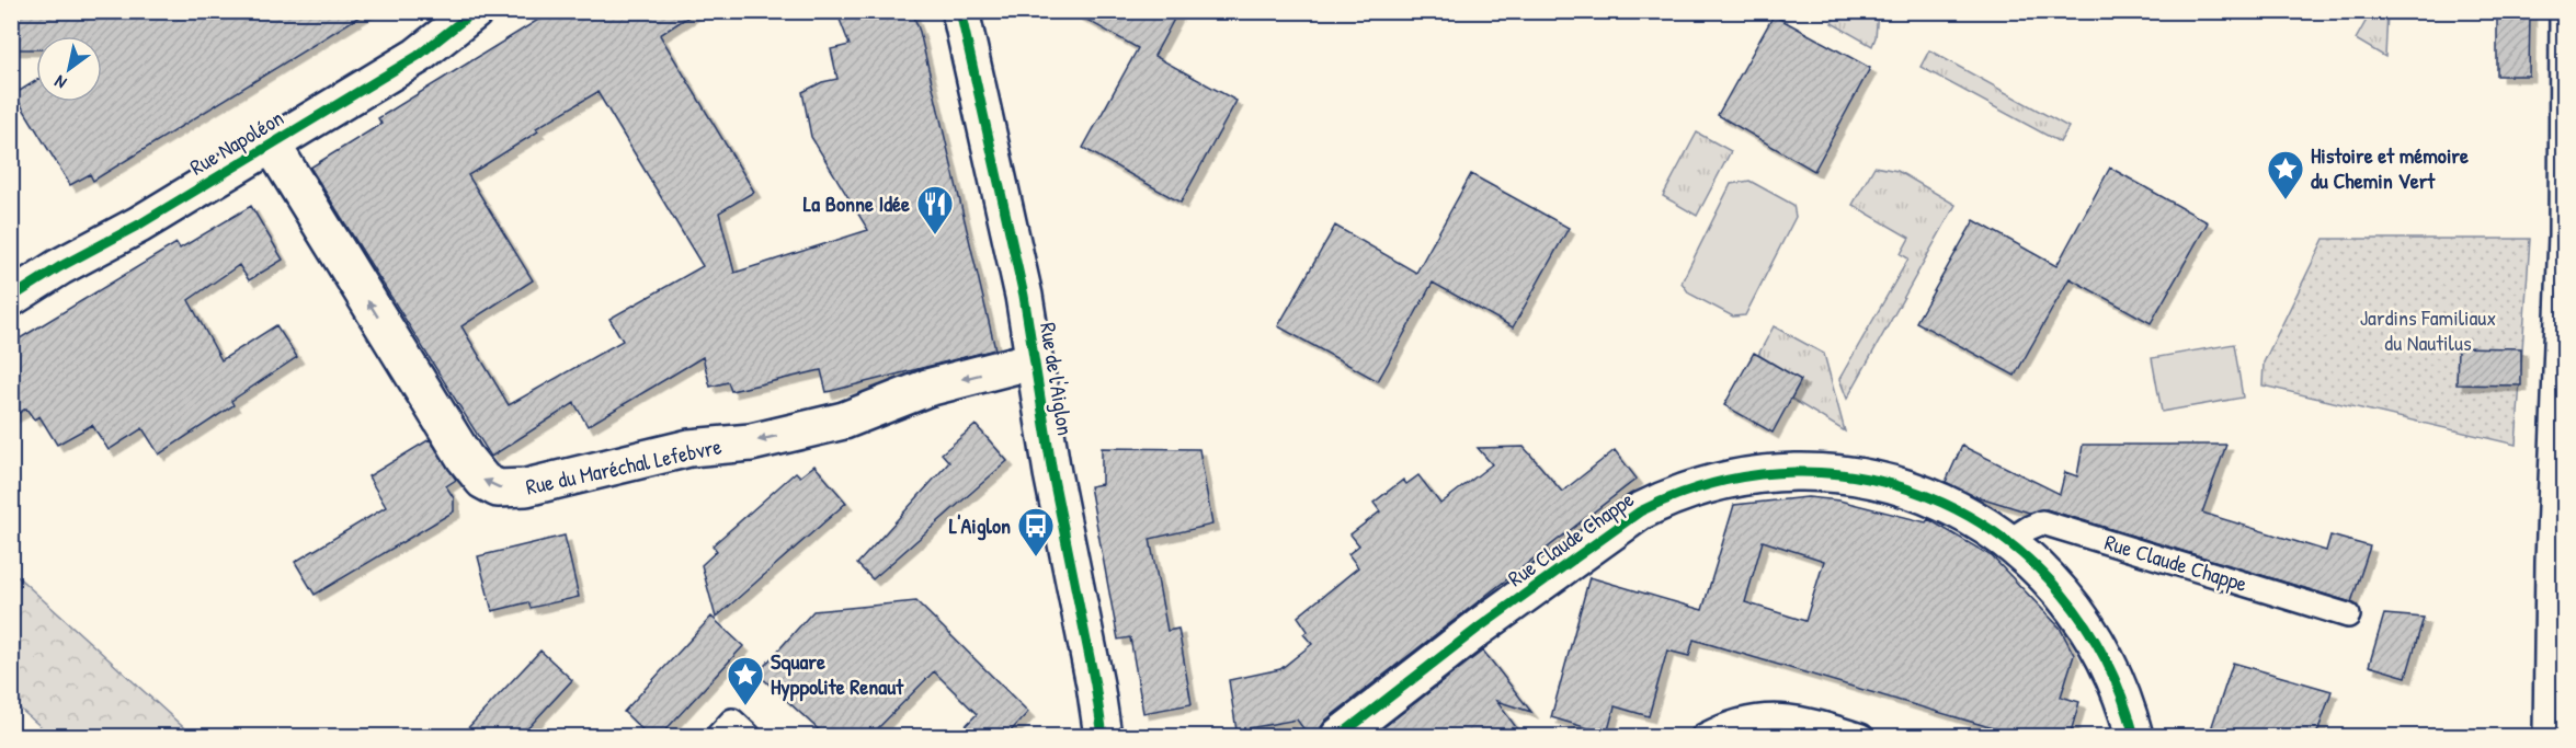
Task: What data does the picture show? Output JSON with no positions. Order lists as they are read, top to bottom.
{
  "streets": {
    "street": [
      "Rue Napoléon",
      "Rue de l'Aiglon",
      "Rue du Maréchal Lefebvre",
      "Rue Claude Chappe"
    ]
  },
  "crossings": [
    ["Rue Napoléon", "Rue du Maréchal Lefebvre"],
    ["Rue de l'Aiglon", "Rue du Maréchal Lefebvre"]
  ],
  "one_way": ["Rue du Maréchal Lefebvre"],
  "parks": ["Jardins Familiaux du Nautilus"],
  "places": {
    "place": ["Histoire et mémoire du Chemin Vert", "Square Hyppolite Renaut"],
    "restaurant": ["La Bonne Idée"],
    "bus stop": ["L'Aiglon"]
  },
  "north": "bottom left"
}
